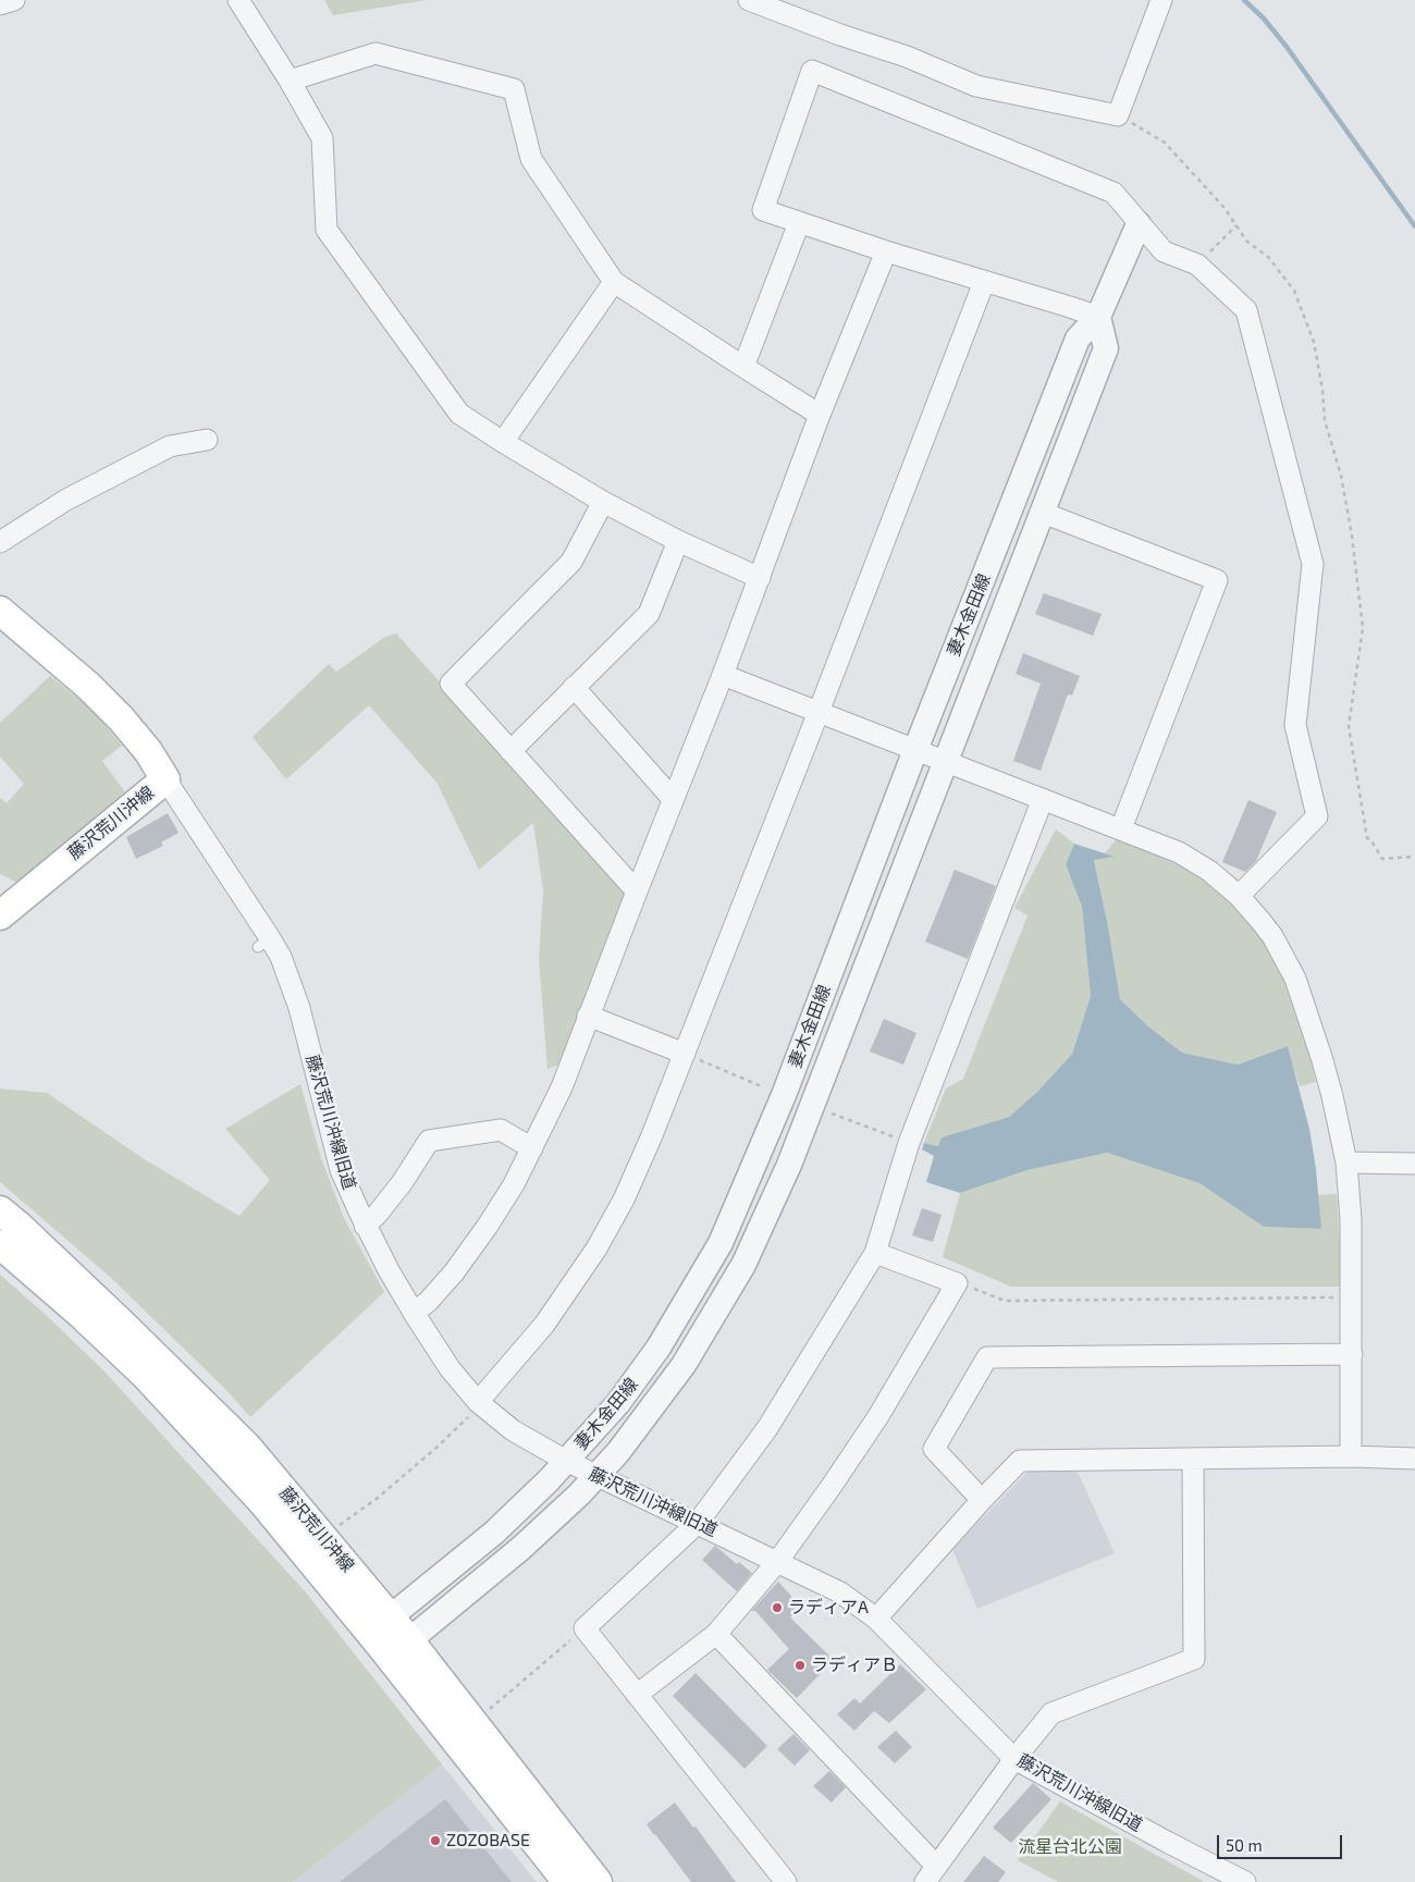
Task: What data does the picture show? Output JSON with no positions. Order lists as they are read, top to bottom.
{
  "streets": {
    "main road": ["藤沢荒川沖線"],
    "street": ["妻木金田線", "藤沢荒川沖線旧道"]
  },
  "crossings": [
    ["妻木金田線", "藤沢荒川沖線"],
    ["妻木金田線", "藤沢荒川沖線旧道"],
    ["藤沢荒川沖線", "藤沢荒川沖線旧道"]
  ],
  "parks": ["流星台北公園"],
  "places": ["ラディアA", "ラディアＢ", "ZOZOBASE"],
  "scale_bar": "50 m"
}
